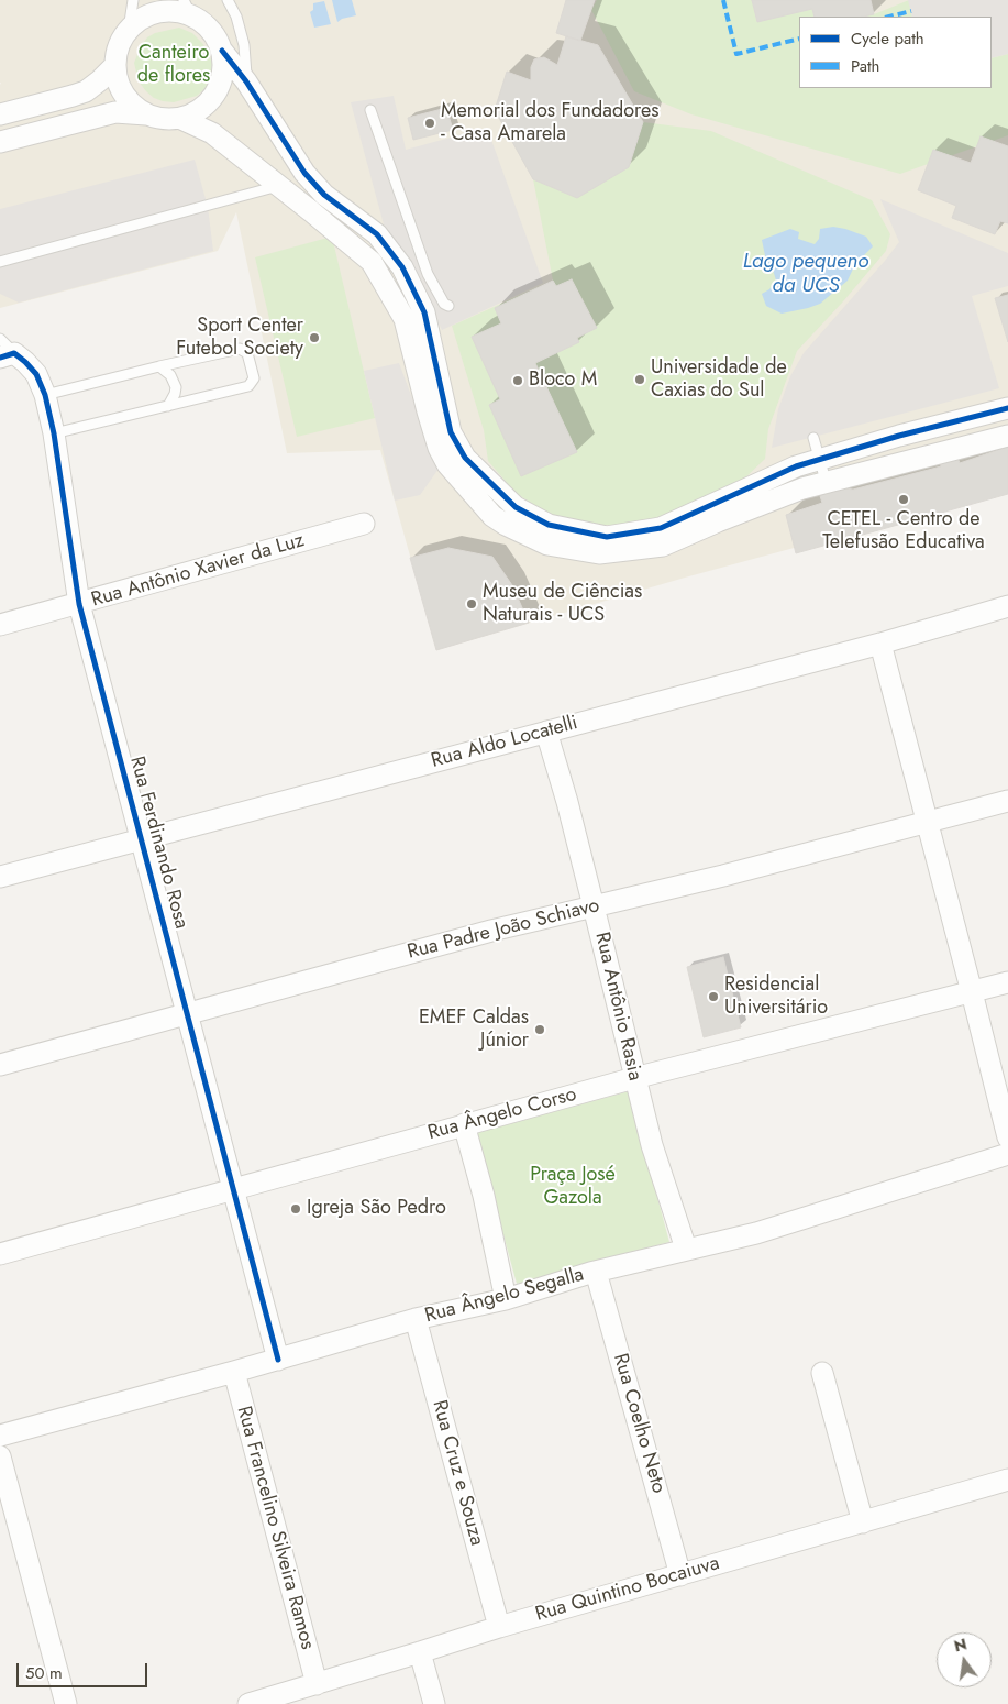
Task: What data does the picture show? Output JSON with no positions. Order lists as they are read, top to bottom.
{
  "streets": {
    "street": [
      "Rua Antônio Xavier da Luz",
      "Rua Aldo Locatelli",
      "Rua Ferdinando Rosa",
      "Rua Padre João Schiavo",
      "Rua Antônio Rasia",
      "Rua Ângelo Corso",
      "Rua Ângelo Segalla",
      "Rua Coelho Neto",
      "Rua Cruz e Souza",
      "Rua Francelino Silveira Ramos",
      "Rua Quintino Bocaiuva"
    ]
  },
  "crossings": [
    ["Rua Antônio Xavier da Luz", "Rua Ferdinando Rosa"],
    ["Rua Aldo Locatelli", "Rua Ferdinando Rosa"],
    ["Rua Aldo Locatelli", "Rua Antônio Rasia"],
    ["Rua Ferdinando Rosa", "Rua Padre João Schiavo"],
    ["Rua Ferdinando Rosa", "Rua Ângelo Corso"],
    ["Rua Ferdinando Rosa", "Rua Ângelo Segalla"],
    ["Rua Padre João Schiavo", "Rua Antônio Rasia"],
    ["Rua Antônio Rasia", "Rua Ângelo Corso"],
    ["Rua Antônio Rasia", "Rua Ângelo Segalla"],
    ["Rua Ângelo Segalla", "Rua Coelho Neto"],
    ["Rua Ângelo Segalla", "Rua Cruz e Souza"],
    ["Rua Ângelo Segalla", "Rua Francelino Silveira Ramos"],
    ["Rua Coelho Neto", "Rua Quintino Bocaiuva"],
    ["Rua Cruz e Souza", "Rua Quintino Bocaiuva"],
    ["Rua Francelino Silveira Ramos", "Rua Quintino Bocaiuva"]
  ],
  "water": ["Lago pequeno da UCS"],
  "parks": ["Canteiro de flores", "Praça José Gazola"],
  "places": [
    "Memorial dos Fundadores - Casa Amarela",
    "Sport Center Futebol Society",
    "Universidade de Caxias do Sul",
    "Bloco M",
    "CETEL - Centro de Telefusão Educativa",
    "Museu de Ciências Naturais - UCS",
    "Residencial Universitário",
    "EMEF Caldas Júnior",
    "Igreja São Pedro"
  ],
  "legend": ["Cycle path", "Path"],
  "scale_bar": "50 m",
  "north": "top"
}
